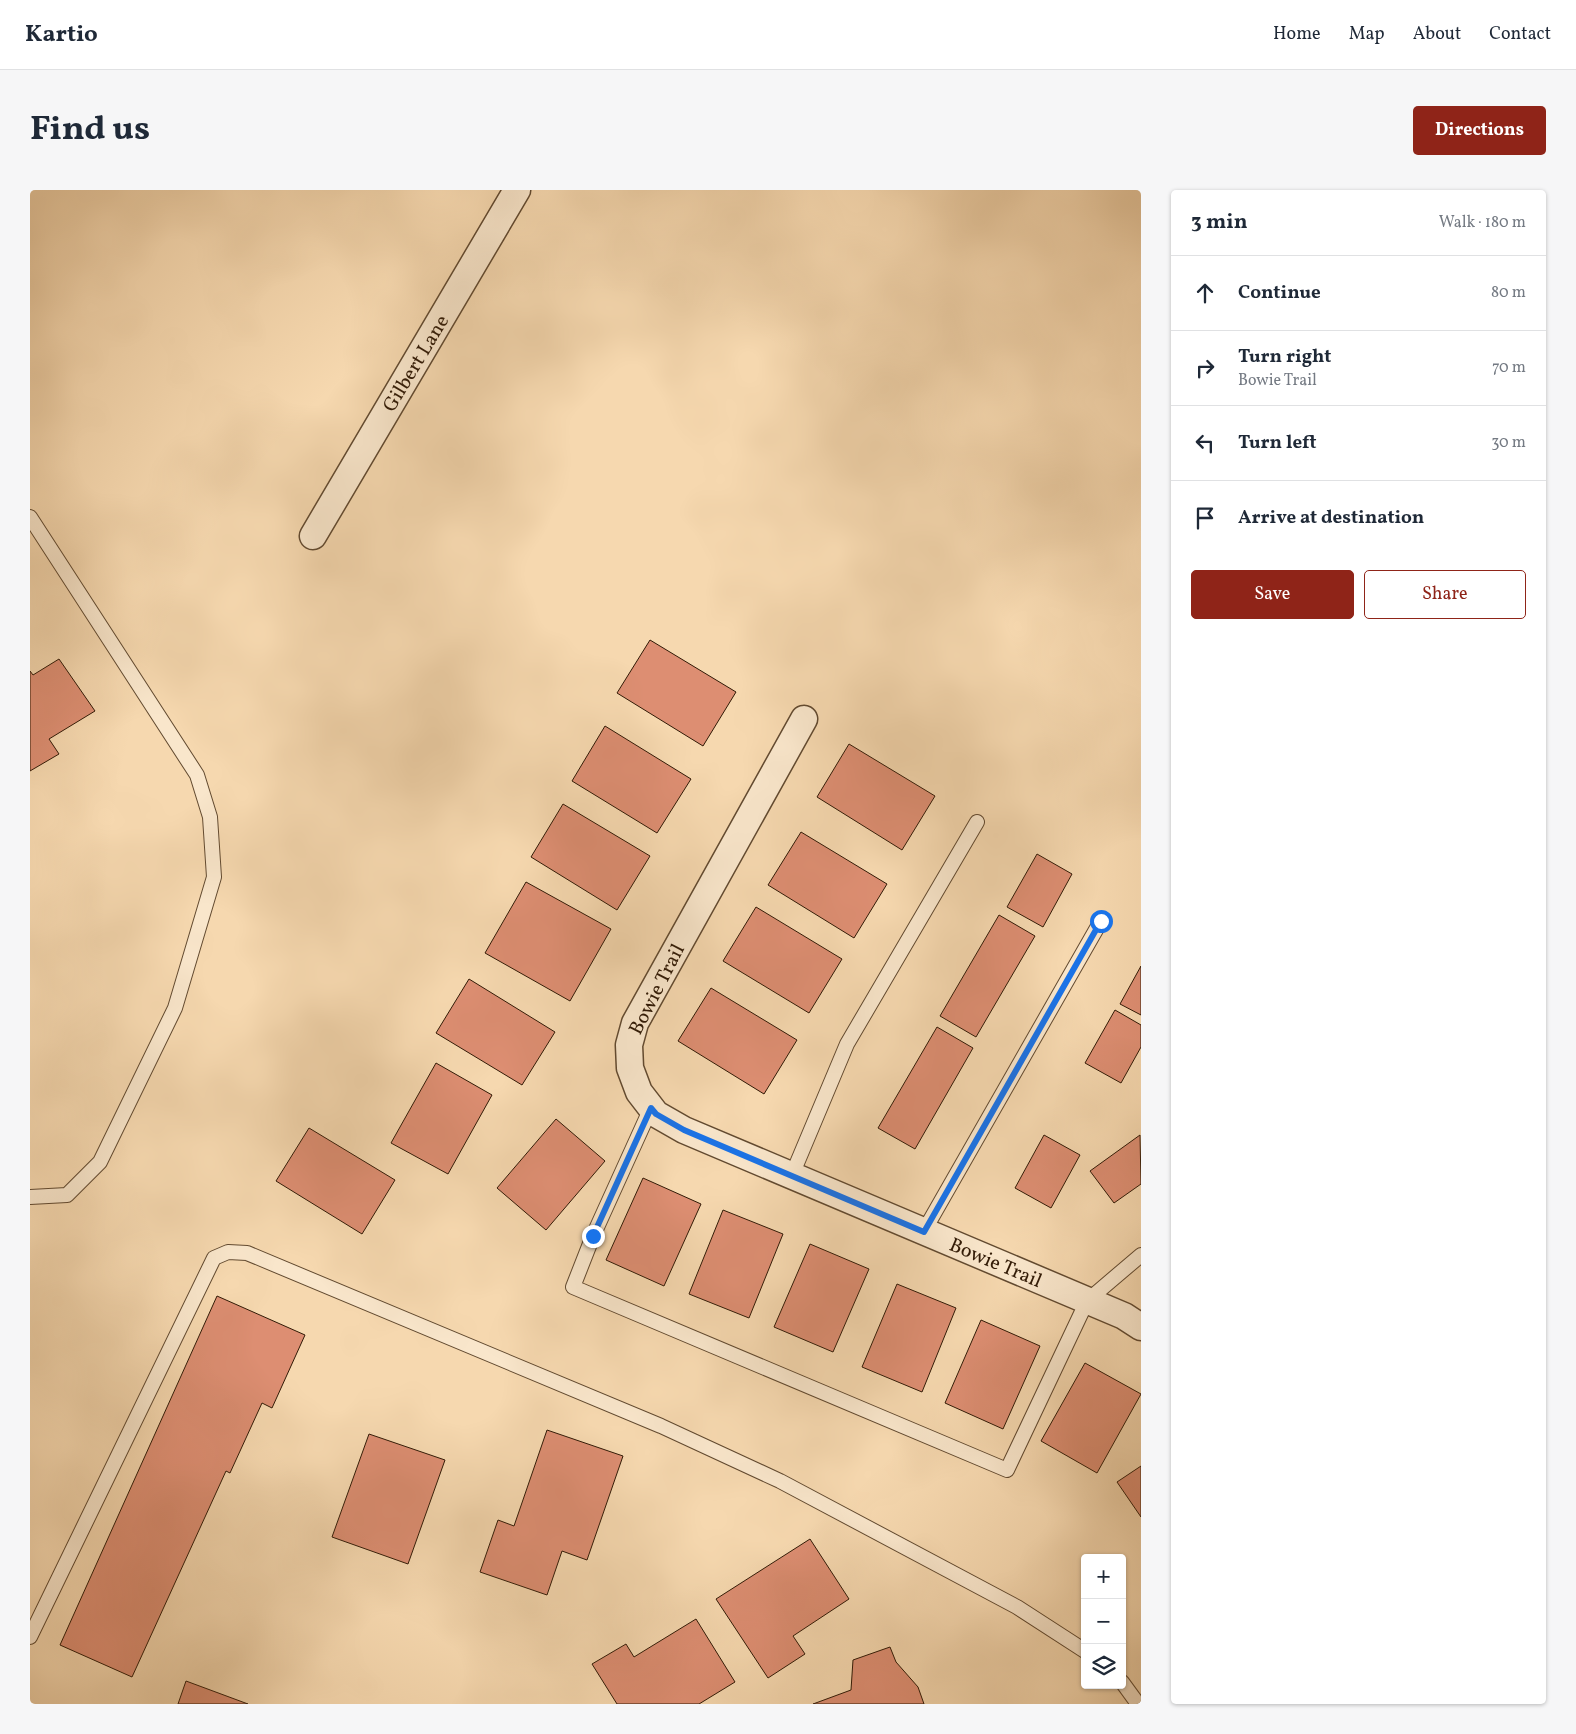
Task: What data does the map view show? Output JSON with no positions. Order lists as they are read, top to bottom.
{
  "streets": {
    "street": ["Gilbert Lane", "Bowie Trail"]
  },
  "page": {
    "header": "Kartio",
    "nav": [
      "Home",
      "Map",
      "About",
      "Contact"
    ],
    "title": "Find us",
    "buttons": [
      "Directions",
      ["Save", "Share"]
    ],
    "heading": ["3 min", "Walk · 180 m"],
    "list": [
      ["Continue", "80 m"],
      ["Turn right", "Bowie Trail", "70 m"],
      ["Turn left", "30 m"],
      "Arrive at destination"
    ],
    "map_buttons": ["+", "−"]
  }
}
